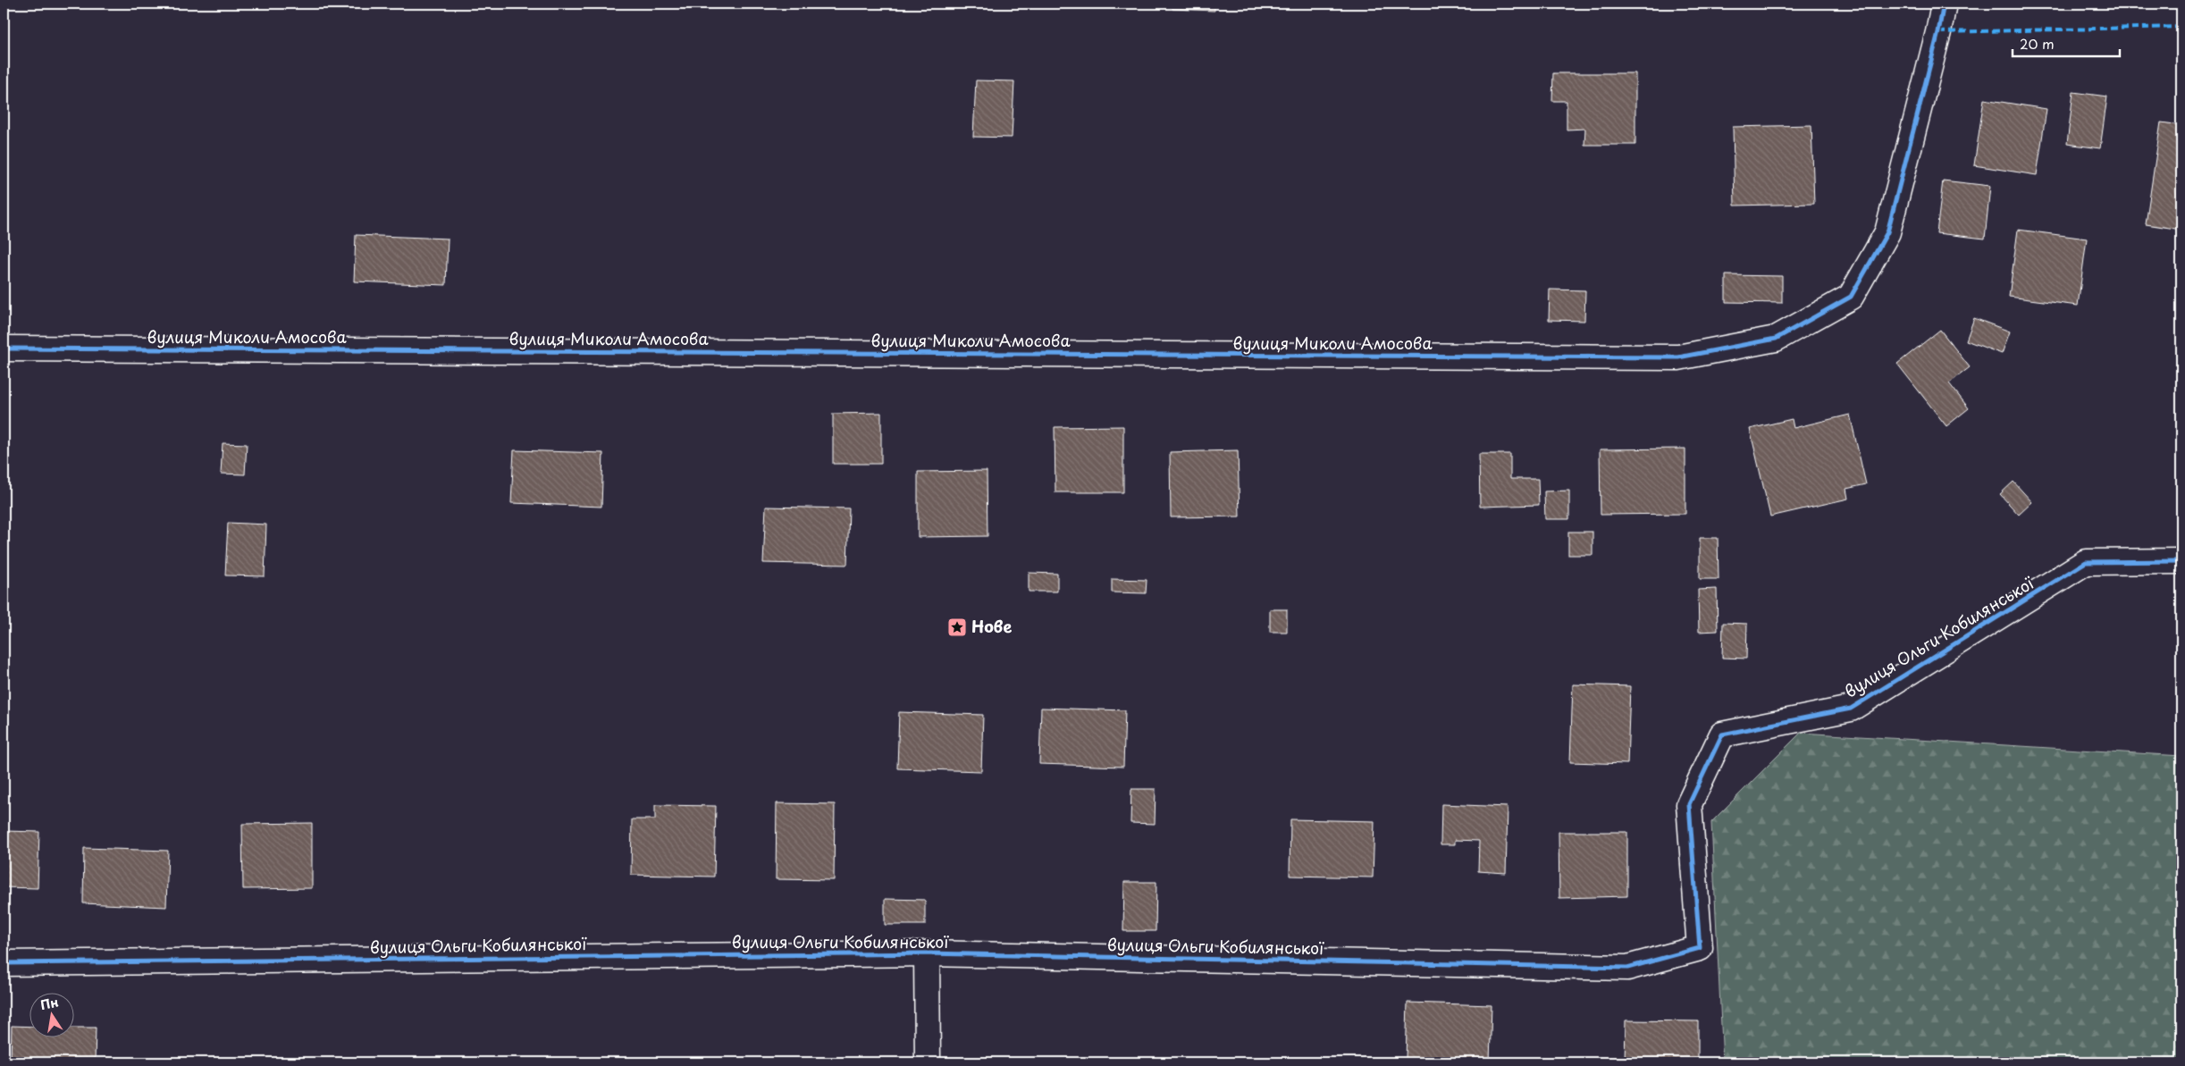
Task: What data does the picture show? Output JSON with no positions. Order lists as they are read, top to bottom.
{
  "streets": {
    "street": ["вулиця Миколи Амосова", "вулиця Ольги Кобилянської"]
  },
  "places": {
    "place": ["Нове"]
  },
  "scale_bar": "20 m",
  "north": "top"
}
